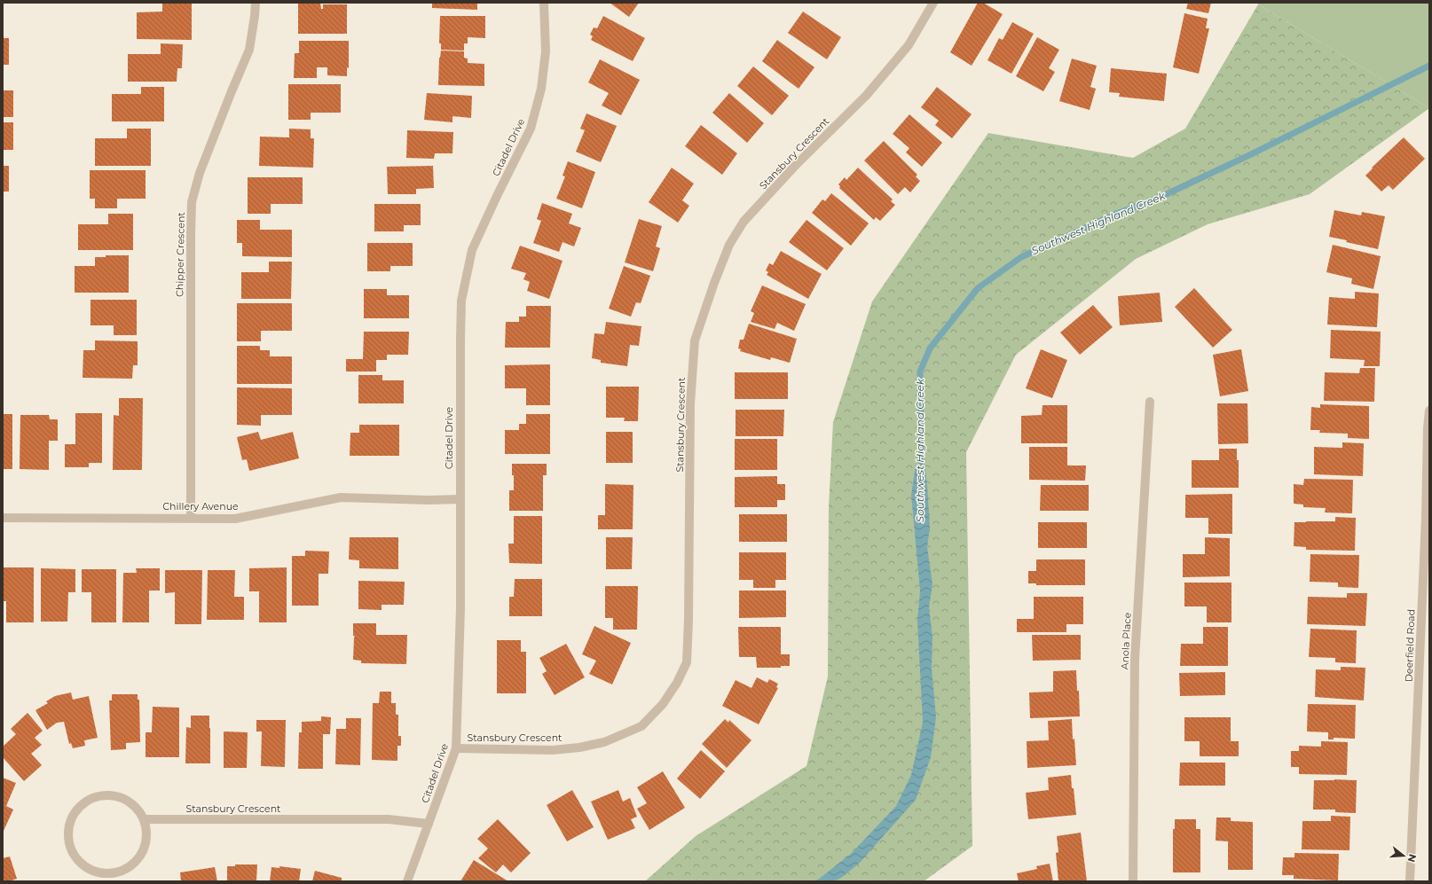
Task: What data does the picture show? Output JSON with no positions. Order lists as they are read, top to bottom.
{
  "streets": {
    "street": [
      "Citadel Drive",
      "Stansbury Crescent",
      "Chipper Crescent",
      "Chillery Avenue",
      "Anola Place",
      "Deerfield Road"
    ]
  },
  "crossings": [
    ["Citadel Drive", "Stansbury Crescent"],
    ["Citadel Drive", "Chillery Avenue"],
    ["Chipper Crescent", "Chillery Avenue"]
  ],
  "water": ["Southwest Highland Creek"],
  "north": "right"
}
